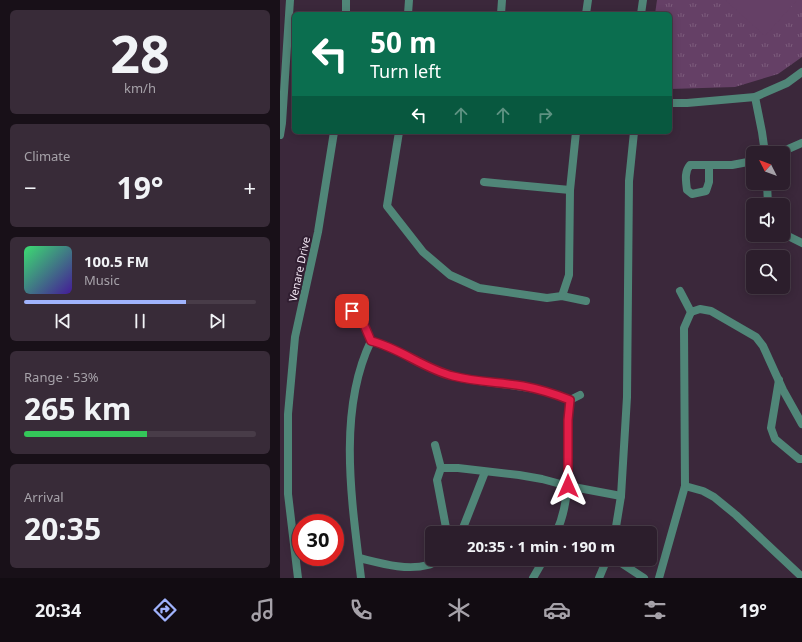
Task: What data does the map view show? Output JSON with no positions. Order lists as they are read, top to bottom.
{
  "streets": {
    "street": ["Venare Drive"]
  },
  "north": "top left",
  "page": {
    "tile": [
      ["28", "km/h"],
      "Climate",
      ["Range · 53%", "265 km"],
      ["Arrival", "20:35"]
    ],
    "turn": ["50 m", "Turn left"],
    "heat": ["−", "19°", "+"],
    "song": ["100.5 FM", "Music"],
    "limit": "30",
    "trip": "20:35 · 1 min · 190 m",
    "tabs": ["20:34", "19°"]
  }
}
